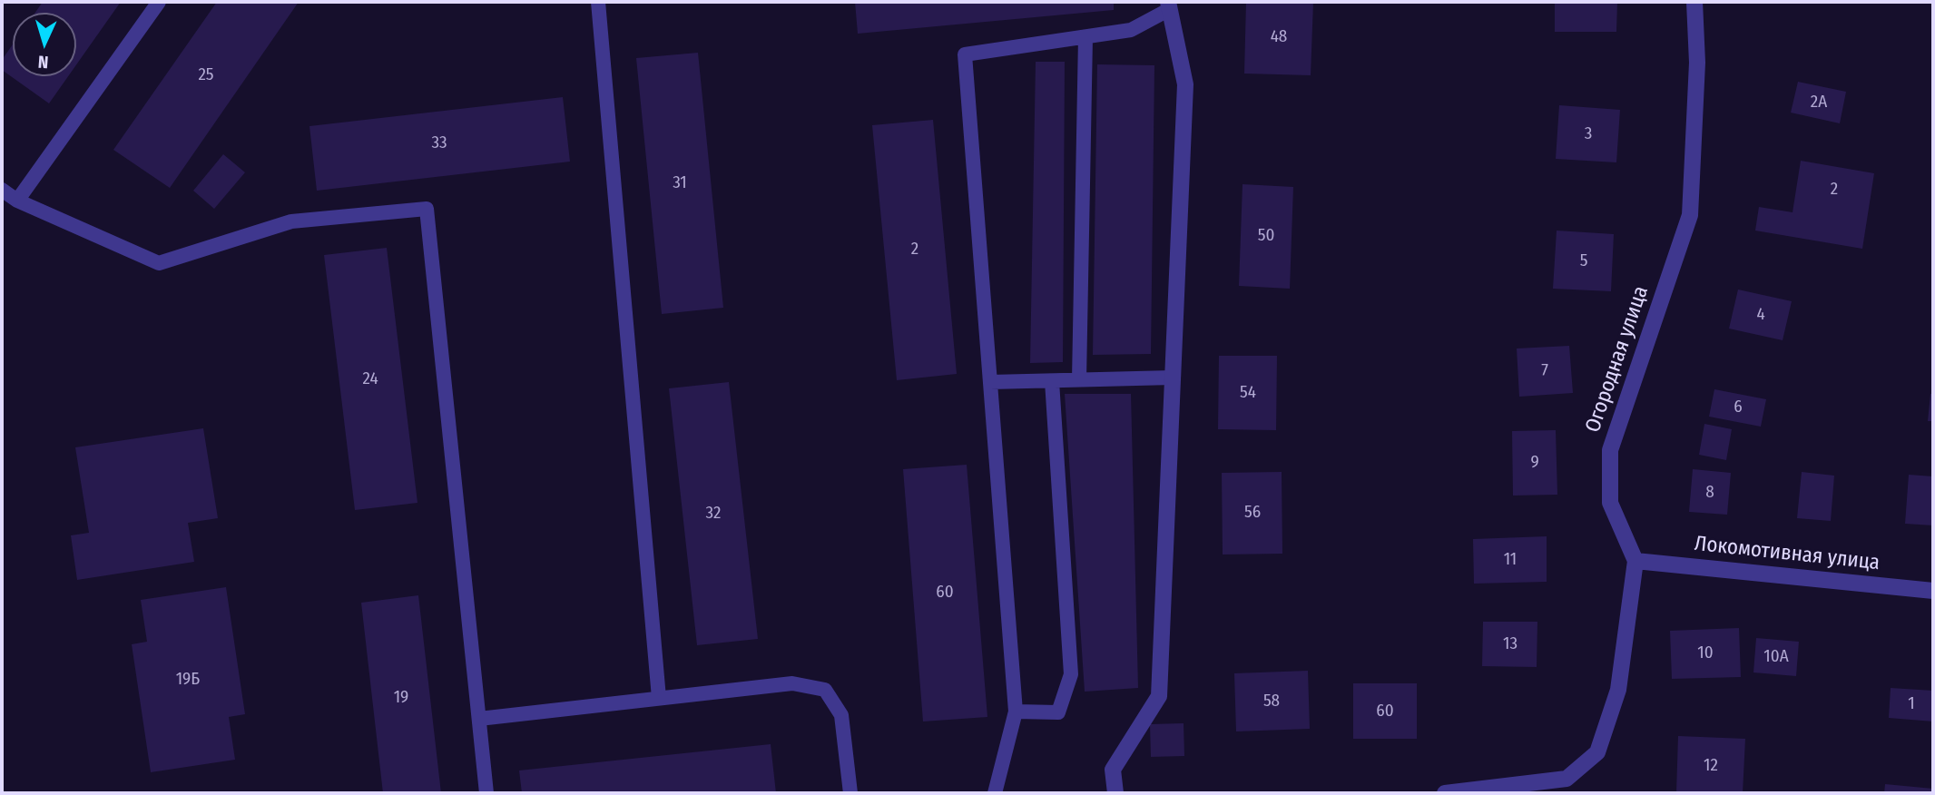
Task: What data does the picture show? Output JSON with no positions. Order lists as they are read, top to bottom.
{
  "streets": {
    "street": ["Огородная улица", "Локомотивная улица"]
  },
  "crossings": [
    ["Огородная улица", "Локомотивная улица"]
  ],
  "house_numbers": [
    "48",
    "25",
    "2А",
    "3",
    "33",
    "31",
    "2",
    "50",
    "2",
    "5",
    "4",
    "7",
    "24",
    "54",
    "6",
    "9",
    "8",
    "56",
    "32",
    "11",
    "60",
    "13",
    "10",
    "10А",
    "19Б",
    "19",
    "58",
    "1",
    "60",
    "12"
  ],
  "north": "bottom"
}
